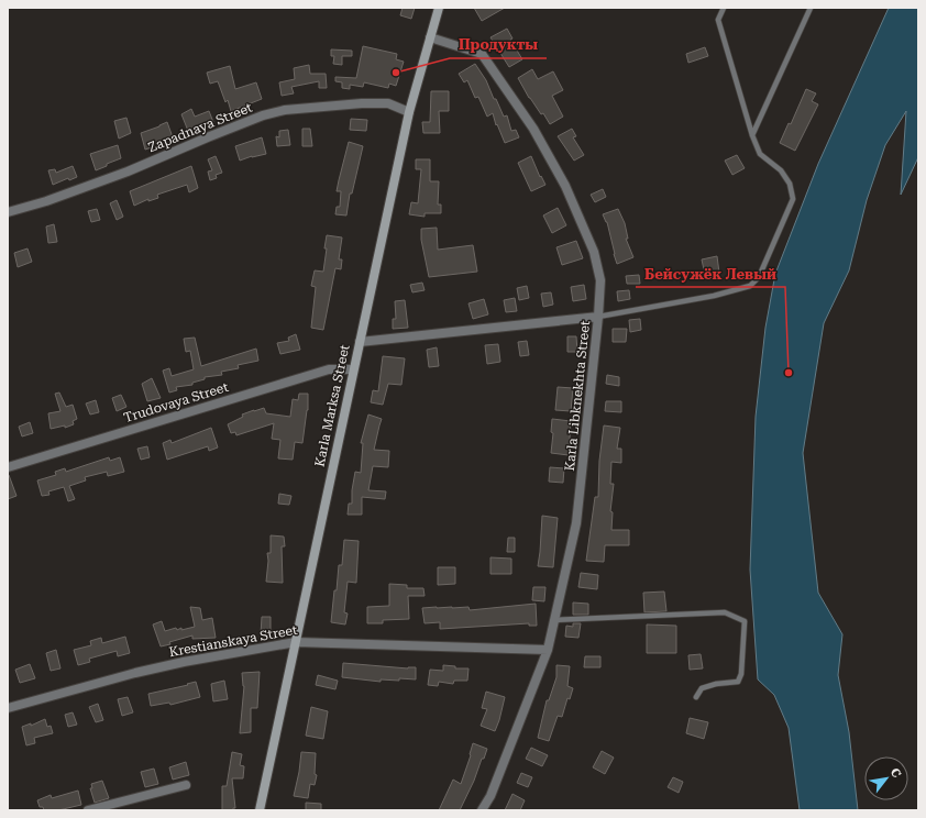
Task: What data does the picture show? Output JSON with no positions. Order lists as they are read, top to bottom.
{
  "streets": {
    "main road": ["Karla Marksa Street"],
    "street": [
      "Zapadnaya Street",
      "Karla Libknekhta Street",
      "Trudovaya Street",
      "Krestianskaya Street"
    ]
  },
  "crossings": [
    ["Zapadnaya Street", "Karla Marksa Street"],
    ["Karla Libknekhta Street", "Karla Marksa Street"],
    ["Karla Libknekhta Street", "Krestianskaya Street"],
    ["Trudovaya Street", "Karla Marksa Street"],
    ["Karla Marksa Street", "Krestianskaya Street"]
  ],
  "places": ["Продукты", "Бейсужёк Левый"],
  "north": "top right"
}
